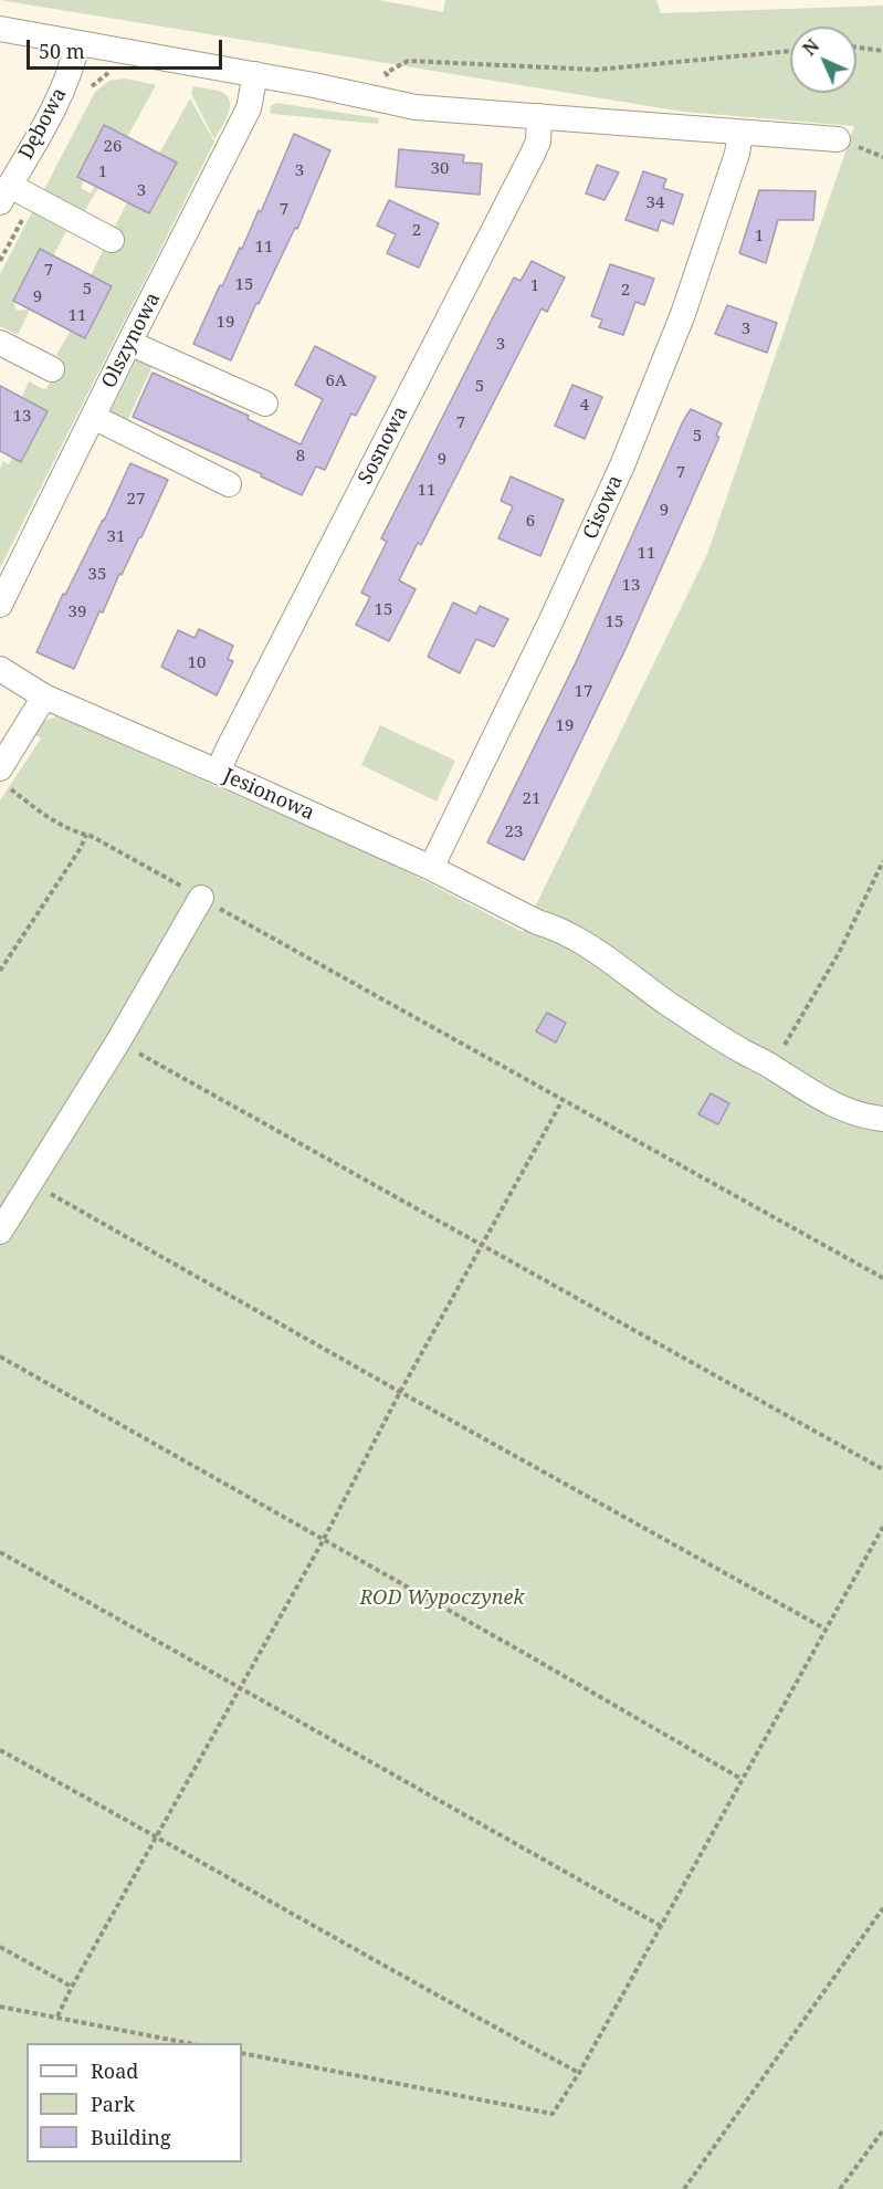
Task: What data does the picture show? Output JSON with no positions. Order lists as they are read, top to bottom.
{
  "streets": {
    "street": [
      "Dębowa",
      "Olszynowa",
      "Sosnowa",
      "Cisowa",
      "Jesionowa"
    ]
  },
  "crossings": [
    ["Sosnowa", "Jesionowa"],
    ["Cisowa", "Jesionowa"]
  ],
  "parks": ["ROD Wypoczynek"],
  "house_numbers": [
    "26",
    "30",
    "3",
    "1",
    "3",
    "34",
    "7",
    "2",
    "1",
    "11",
    "7",
    "15",
    "1",
    "5",
    "2",
    "9",
    "11",
    "19",
    "3",
    "3",
    "6A",
    "5",
    "4",
    "13",
    "7",
    "5",
    "8",
    "9",
    "7",
    "11",
    "27",
    "9",
    "6",
    "31",
    "11",
    "35",
    "13",
    "15",
    "39",
    "15",
    "10",
    "17",
    "19",
    "21",
    "23"
  ],
  "legend": ["Road", "Park", "Building"],
  "scale_bar": "50 m",
  "north": "top left"
}
